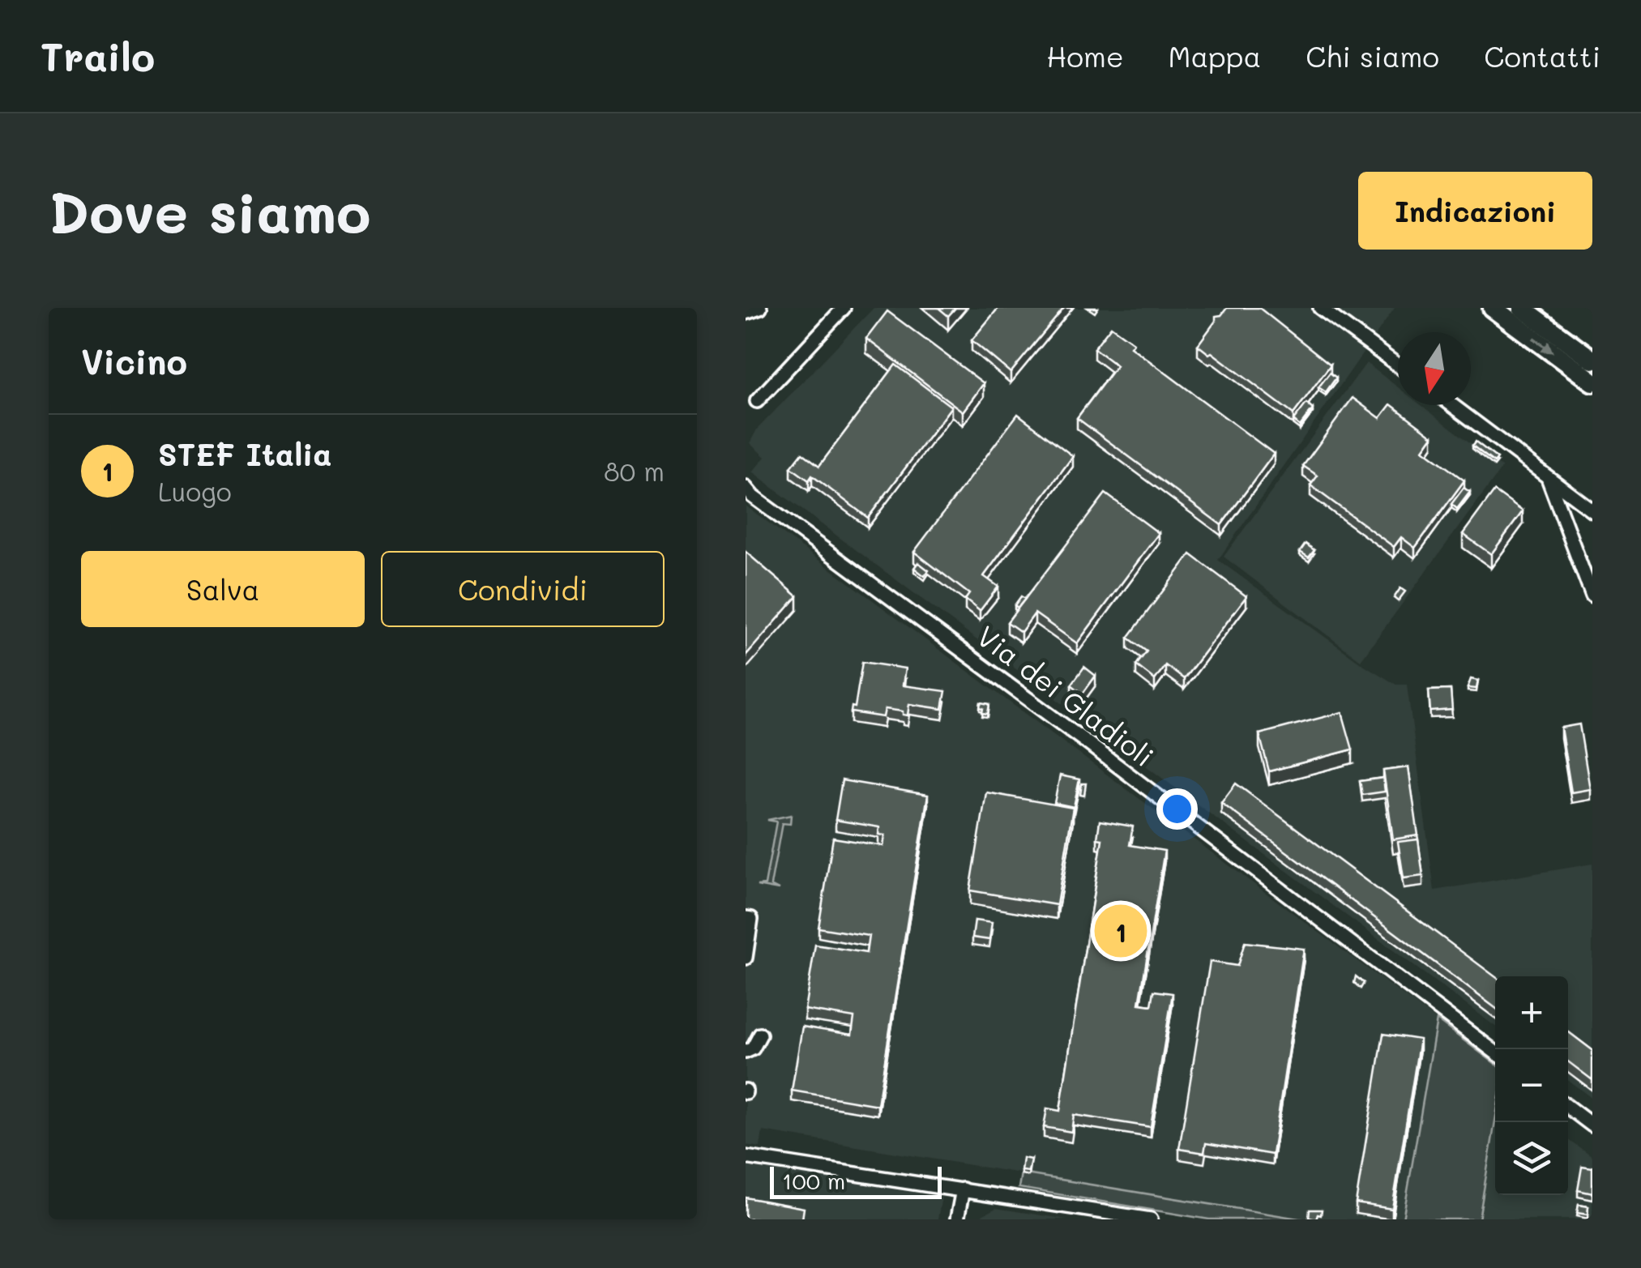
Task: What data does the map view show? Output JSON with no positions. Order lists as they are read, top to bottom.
{
  "streets": {
    "street": ["Via dei Gladioli"]
  },
  "scale_bar": "100 m",
  "north": "bottom",
  "page": {
    "header": "Trailo",
    "nav": [
      "Home",
      "Mappa",
      "Chi siamo",
      "Contatti"
    ],
    "buttons": [
      "Indicazioni",
      ["Salva", "Condividi"]
    ],
    "title": "Dove siamo",
    "heading": "Vicino",
    "list": [
      {
        "mark": "1",
        "name": "STEF Italia",
        "note": "Luogo",
        "value": "80 m"
      }
    ],
    "pins": "1",
    "map_buttons": ["+", "−"],
    "scale": "100 m"
  }
}
